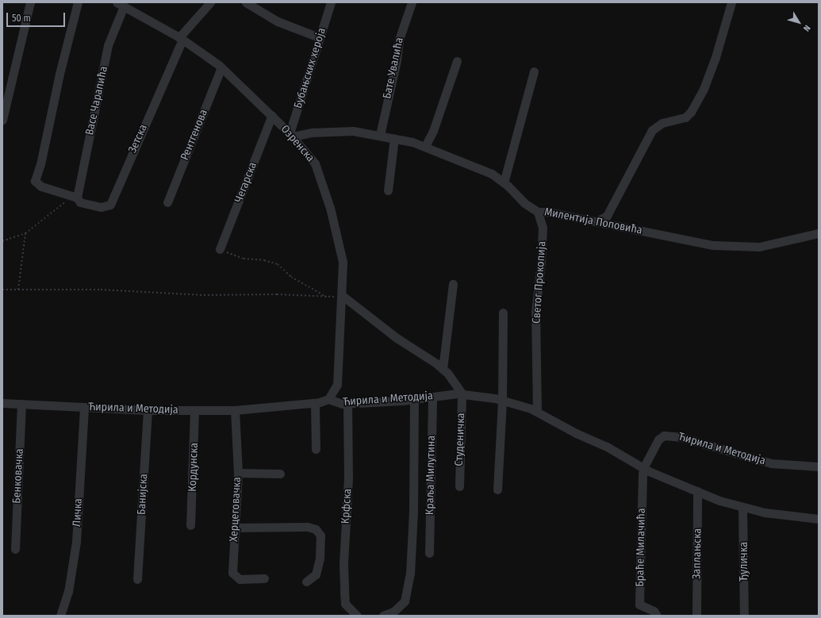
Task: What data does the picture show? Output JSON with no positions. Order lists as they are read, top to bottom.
{
  "streets": {
    "street": [
      "Бубањских хероја",
      "Бате Увалића",
      "Васе Чарапића",
      "Рентгенова",
      "Зетска",
      "Озренска",
      "Чегарска",
      "Милентија Поповића",
      "Светог Прокопија",
      "Ћирила и Методија",
      "Студеничка",
      "Кордунска",
      "Краља Милутина",
      "Бенковачка",
      "Банијска",
      "Крфска",
      "Херцеговачка",
      "Личка",
      "Браће Милачића",
      "Заплањска",
      "Ђуличка"
    ]
  },
  "crossings": [
    ["Бубањских хероја", "Озренска"],
    ["Бубањских хероја", "Милентија Поповића"],
    ["Бате Увалића", "Милентија Поповића"],
    ["Васе Чарапића", "Зетска"],
    ["Васе Чарапића", "Озренска"],
    ["Рентгенова", "Озренска"],
    ["Зетска", "Озренска"],
    ["Озренска", "Чегарска"],
    ["Озренска", "Милентија Поповића"],
    ["Озренска", "Ћирила и Методија"],
    ["Милентија Поповића", "Светог Прокопија"],
    ["Светог Прокопија", "Ћирила и Методија"],
    ["Ћирила и Методија", "Студеничка"],
    ["Ћирила и Методија", "Кордунска"],
    ["Ћирила и Методија", "Краља Милутина"],
    ["Ћирила и Методија", "Бенковачка"],
    ["Ћирила и Методија", "Банијска"],
    ["Ћирила и Методија", "Крфска"],
    ["Ћирила и Методија", "Херцеговачка"],
    ["Ћирила и Методија", "Личка"],
    ["Ћирила и Методија", "Браће Милачића"],
    ["Ћирила и Методија", "Заплањска"],
    ["Ћирила и Методија", "Ђуличка"]
  ],
  "scale_bar": "50 m",
  "north": "bottom right"
}
